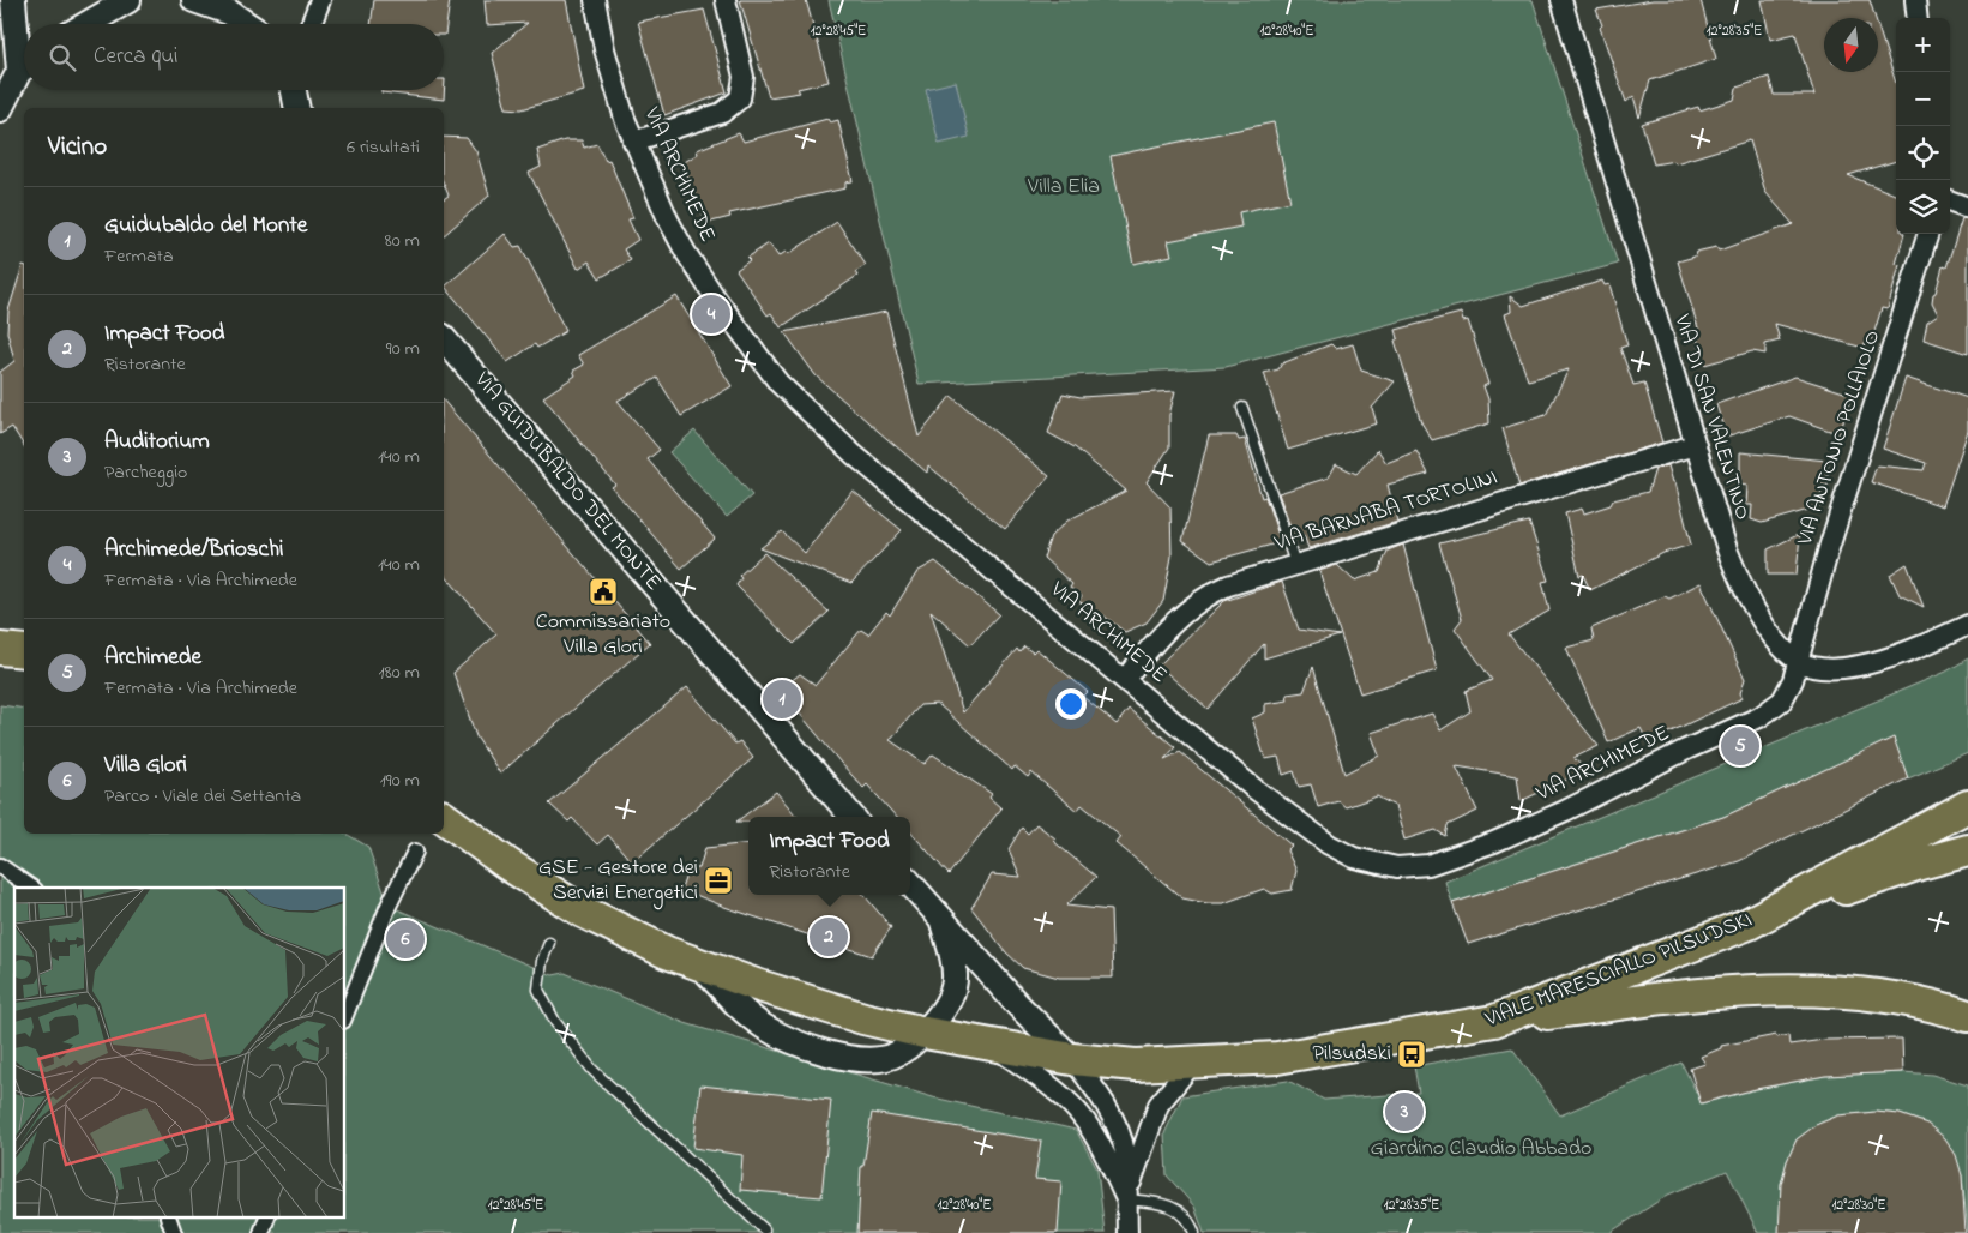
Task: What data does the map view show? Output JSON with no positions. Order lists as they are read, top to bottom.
{
  "streets": {
    "main road": ["VIALE MARESCIALLO PILSUDSKI"],
    "street": [
      "VIA ARCHIMEDE",
      "VIA DI SAN VALENTINO",
      "VIA ANTONIO POLLAIOLO",
      "VIA GUIDUBALDO DEL MONTE",
      "VIA BARNABA TORTOLINI"
    ]
  },
  "crossings": [
    ["VIA ARCHIMEDE", "VIA DI SAN VALENTINO"],
    ["VIA ARCHIMEDE", "VIA ANTONIO POLLAIOLO"],
    ["VIA ARCHIMEDE", "VIA BARNABA TORTOLINI"],
    ["VIA DI SAN VALENTINO", "VIA ANTONIO POLLAIOLO"],
    ["VIA DI SAN VALENTINO", "VIA BARNABA TORTOLINI"]
  ],
  "parks": ["Villa Elia", "Giardino Claudio Abbado"],
  "places": {
    "public building": ["Commissariato Villa Glori"],
    "office": ["GSE - Gestore dei Servizi Energetici"],
    "bus stop": ["Pilsudski"]
  },
  "north": "bottom",
  "page": {
    "map_buttons": ["+", "−"],
    "search": "Cerca qui",
    "heading": ["Vicino", "6 risultati"],
    "list": [
      {
        "mark": "1",
        "name": "Guidubaldo del Monte",
        "note": "Fermata",
        "value": "80 m"
      },
      {
        "mark": "2",
        "name": "Impact Food",
        "note": "Ristorante",
        "value": "90 m"
      },
      {
        "mark": "3",
        "name": "Auditorium",
        "note": "Parcheggio",
        "value": "140 m"
      },
      {
        "mark": "4",
        "name": "Archimede/Brioschi",
        "note": "Fermata · Via Archimede",
        "value": "140 m"
      },
      {
        "mark": "5",
        "name": "Archimede",
        "note": "Fermata · Via Archimede",
        "value": "180 m"
      },
      {
        "mark": "6",
        "name": "Villa Glori",
        "note": "Parco · Viale dei Settanta",
        "value": "190 m"
      }
    ],
    "pins": [
      "4",
      "1",
      "5",
      "2",
      "6",
      "3"
    ],
    "popup": ["Impact Food", "Ristorante"]
  },
  "coordinates": [
    "12°28'45\"E",
    "12°28'40\"E",
    "12°28'35\"E",
    "12°28'30\"E"
  ]
}
